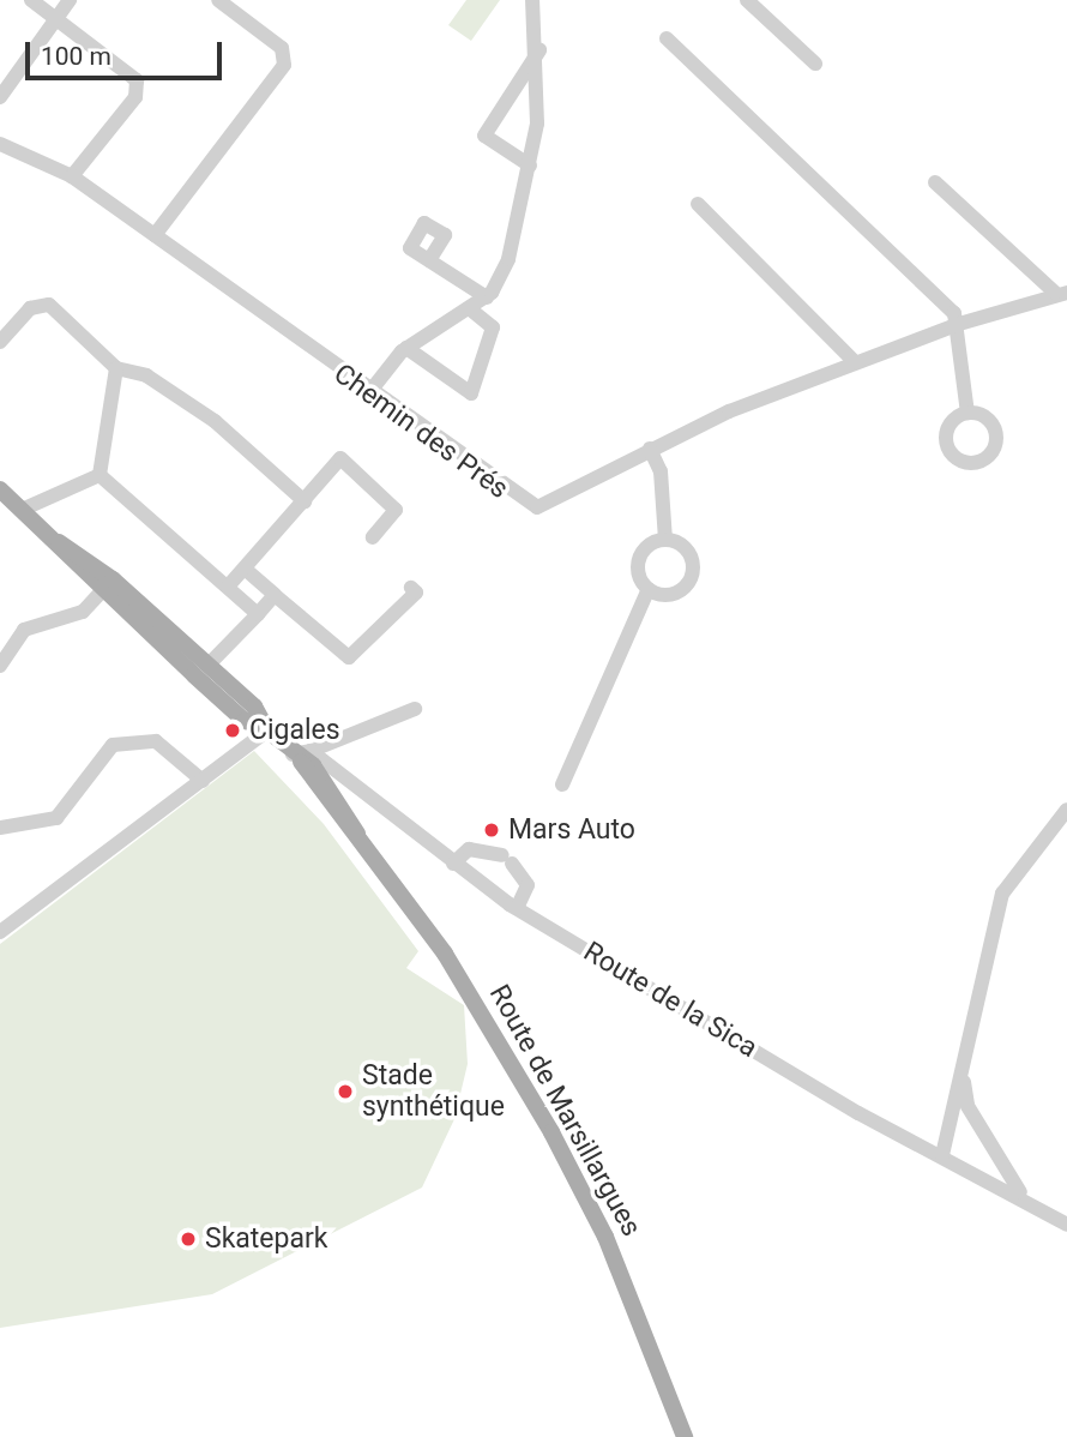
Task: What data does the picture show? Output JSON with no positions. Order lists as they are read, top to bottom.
{
  "streets": {
    "main road": ["Route de Marsillargues"],
    "street": ["Chemin des Prés", "Route de la Sica"]
  },
  "crossings": [
    ["Route de la Sica", "Route de Marsillargues"]
  ],
  "places": [
    "Cigales",
    "Mars Auto",
    "Stade synthétique",
    "Skatepark"
  ],
  "scale_bar": "100 m"
}
